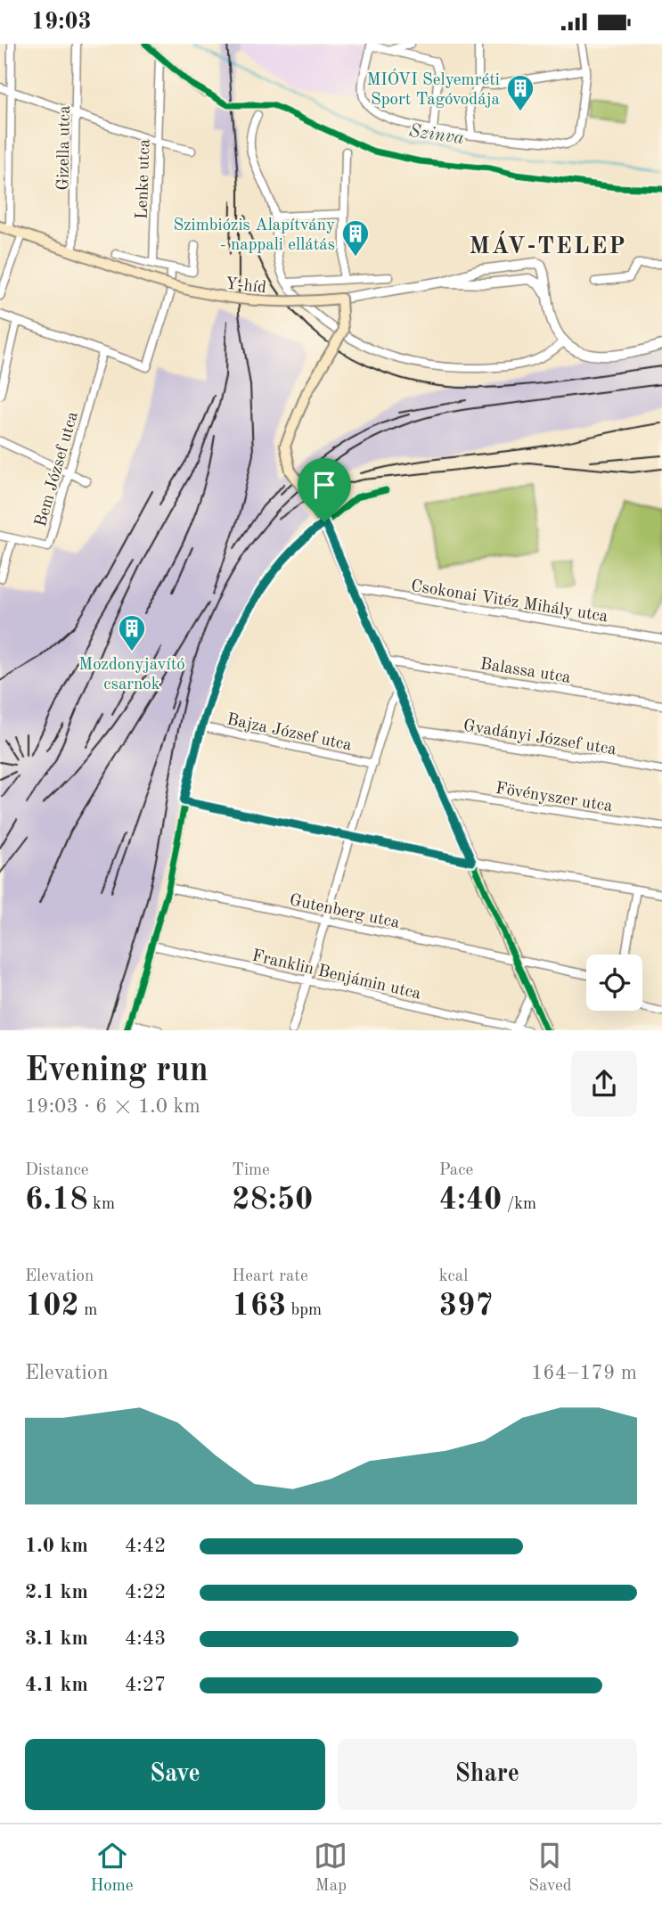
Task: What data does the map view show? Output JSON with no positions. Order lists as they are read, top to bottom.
{
  "streets": {
    "main road": ["Y-híd"],
    "street": [
      "Gizella utca",
      "Lenke utca",
      "Bem József utca",
      "Csokonai Vitéz Mihály utca",
      "Balassa utca",
      "Bajza József utca",
      "Gvadányi József utca",
      "Fövényszer utca",
      "Gutenberg utca",
      "Franklin Benjámin utca"
    ]
  },
  "crossings": [
    ["Gizella utca", "Y-híd"]
  ],
  "districts": ["MÁV-TELEP"],
  "water": ["Szinva"],
  "places": {
    "building": ["MIÓVI Selyemréti Sport Tagóvodája", "Szimbiózis Alapítvány - nappali ellátás", "Mozdonyjavító csarnok"]
  },
  "page": {
    "status": "19:03",
    "heading": ["Evening run", "19:03 · 6 × 1.0 km"],
    "stats": [
      ["Distance", "6.18 km"],
      ["Time", "28:50"],
      ["Pace", "4:40 /km"],
      ["Elevation", "102 m"],
      ["Heart rate", "163 bpm"],
      ["kcal", "397"]
    ],
    "chart": ["Elevation", "164–179 m"],
    "list": [
      {
        "name": "1.0 km",
        "note": "4:42"
      },
      {
        "name": "2.1 km",
        "note": "4:22"
      },
      {
        "name": "3.1 km",
        "note": "4:43"
      },
      {
        "name": "4.1 km",
        "note": "4:27"
      }
    ],
    "buttons": ["Save", "Share"],
    "tabs": ["Home", "Map", "Saved"]
  }
}
